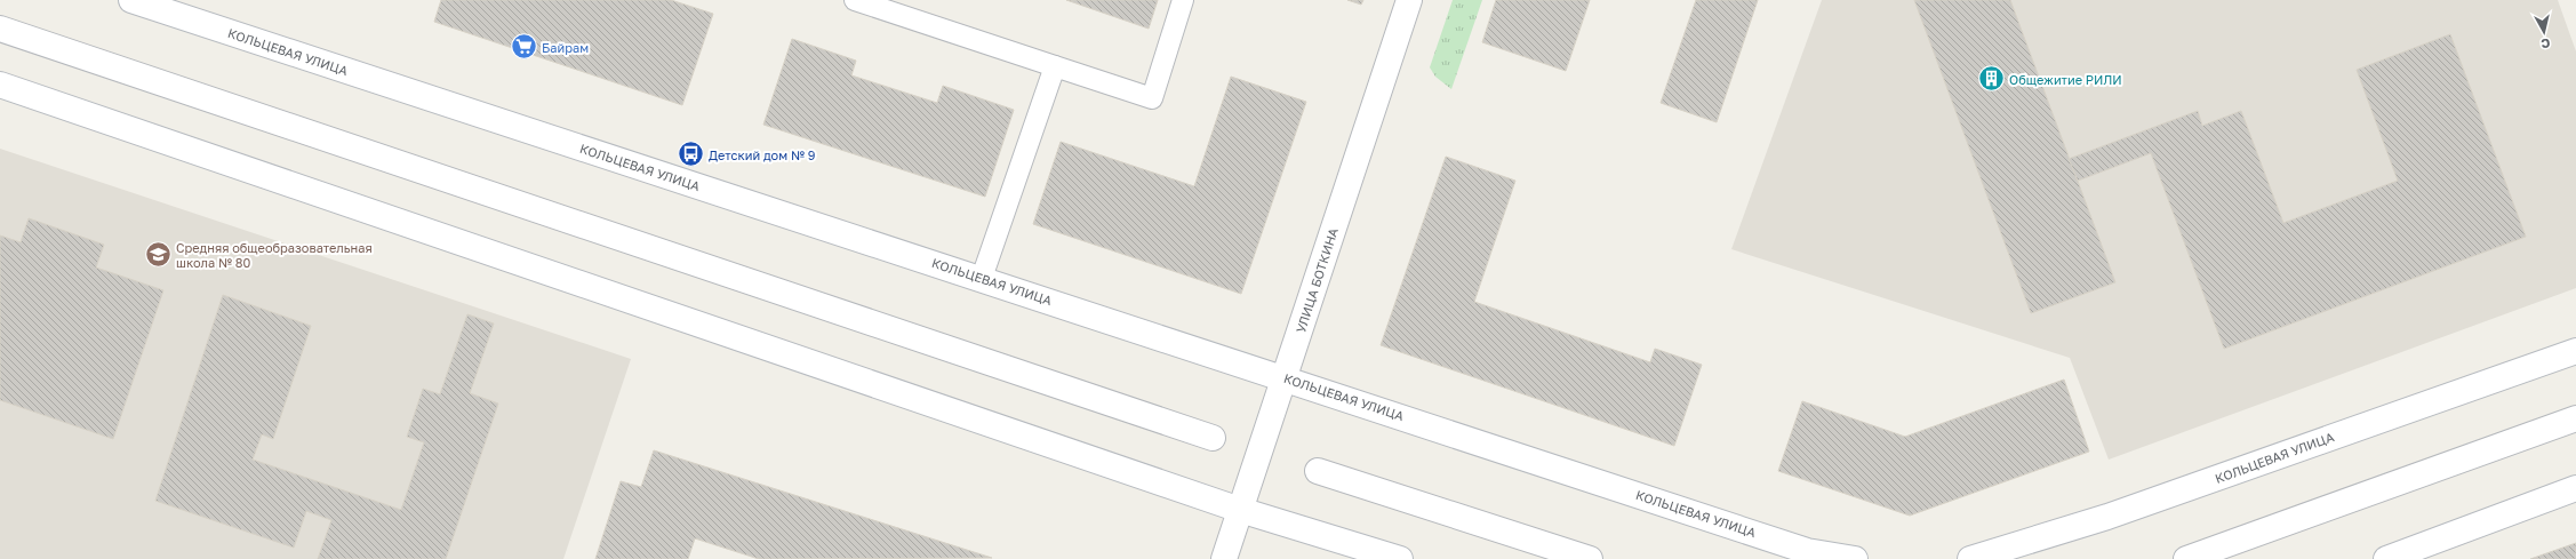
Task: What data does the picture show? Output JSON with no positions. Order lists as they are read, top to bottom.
{
  "streets": {
    "main road": ["КОЛЬЦЕВАЯ УЛИЦА", "УЛИЦА БОТКИНА"]
  },
  "crossings": [
    ["КОЛЬЦЕВАЯ УЛИЦА", "УЛИЦА БОТКИНА"]
  ],
  "places": {
    "supermarket": ["Байрам"],
    "building": ["Общежитие РИЛИ"],
    "bus stop": ["Детский дом № 9"],
    "school or university": ["Средняя общеобразовательная школа № 80"]
  },
  "north": "bottom"
}
